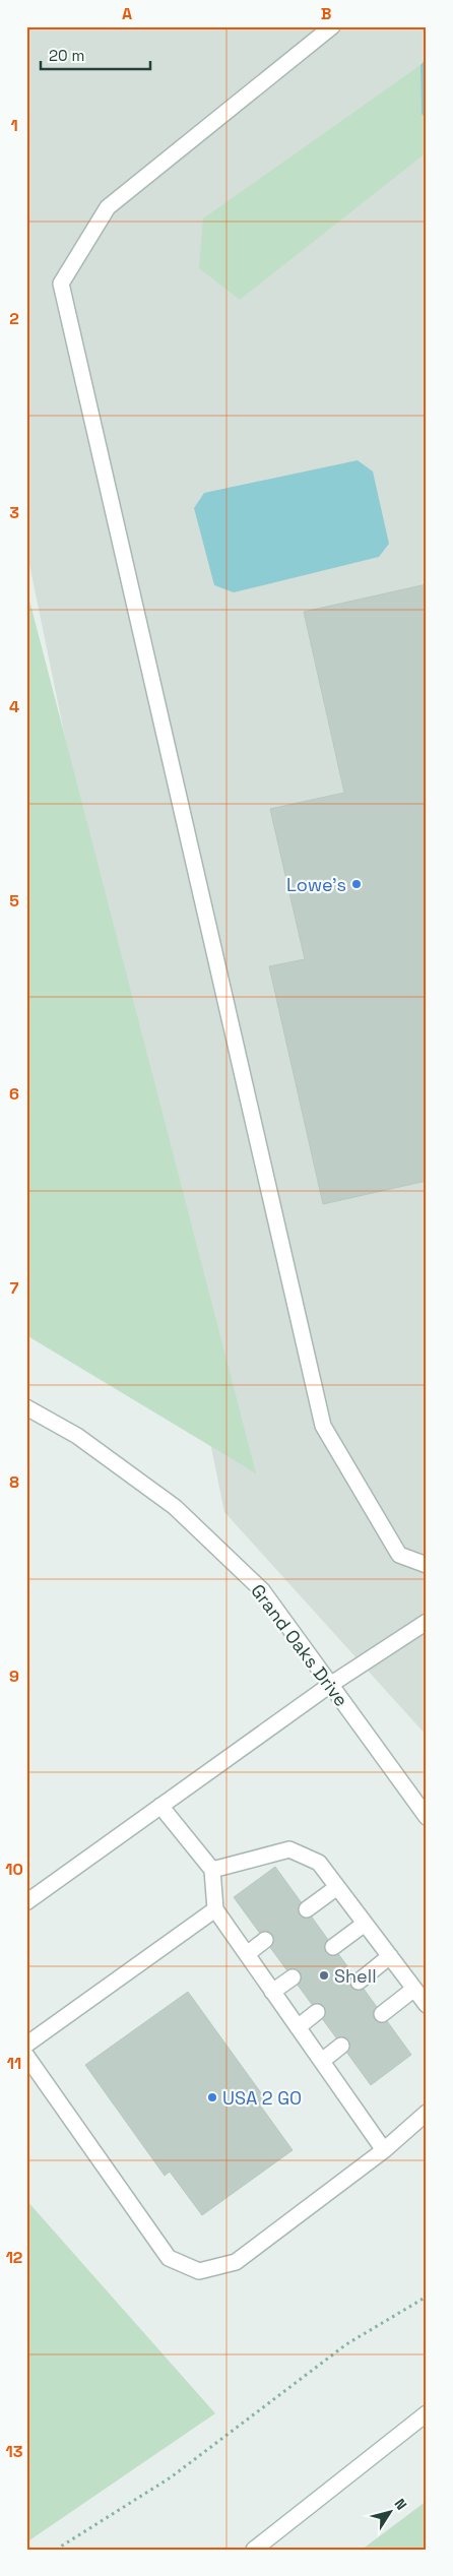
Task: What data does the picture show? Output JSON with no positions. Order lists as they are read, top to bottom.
{
  "streets": {
    "street": ["Grand Oaks Drive"]
  },
  "places": ["Lowe's", "Shell", "USA 2 GO"],
  "scale_bar": "20 m",
  "north": "top right",
  "grid": {
    "columns": ["A", "B"],
    "rows": [
      "1",
      "2",
      "3",
      "4",
      "5",
      "6",
      "7",
      "8",
      "9",
      "10",
      "11",
      "12",
      "13"
    ]
  }
}
